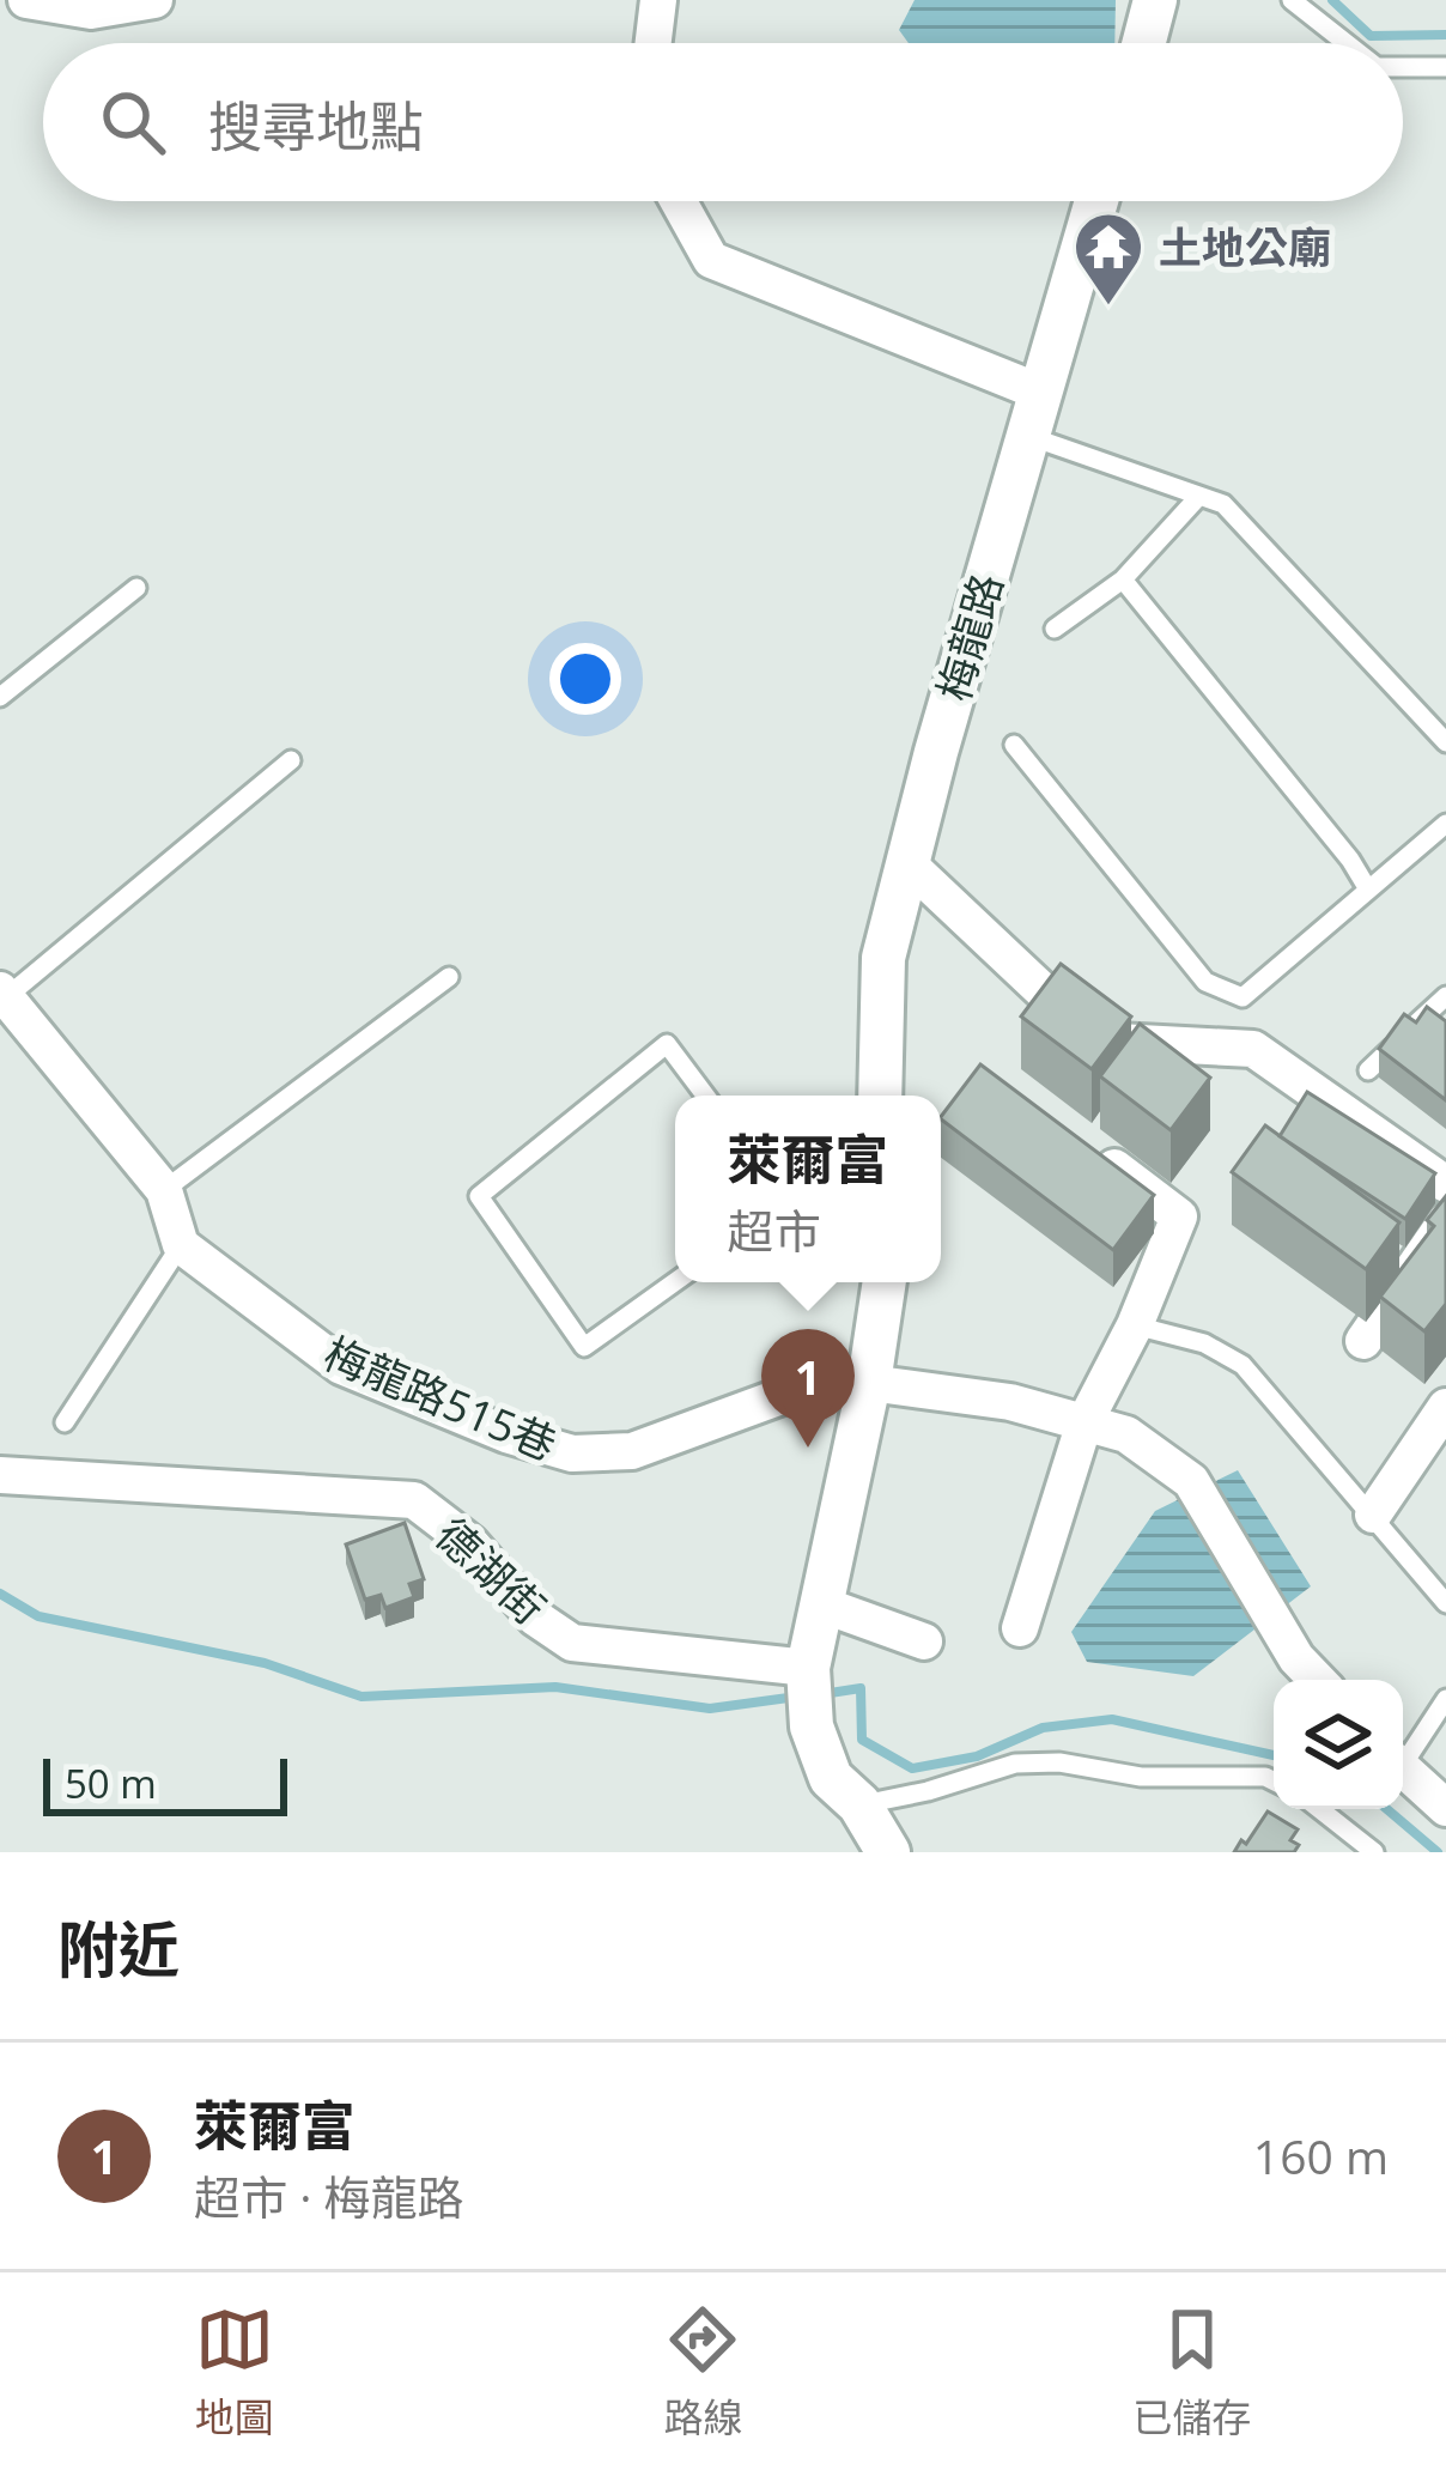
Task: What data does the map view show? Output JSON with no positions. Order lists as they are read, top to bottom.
{
  "streets": {
    "street": ["梅龍路", "梅龍路515巷", "德湖街"]
  },
  "places": {
    "temple": ["土地公廟"]
  },
  "scale_bar": "50 m",
  "page": {
    "search": "搜尋地點",
    "popup": ["萊爾富", "超市"],
    "pins": "1",
    "scale": "50 m",
    "heading": "附近",
    "list": [
      {
        "mark": "1",
        "name": "萊爾富",
        "note": "超市 · 梅龍路",
        "value": "160 m"
      }
    ],
    "nav": ["地圖", "路線", "已儲存"]
  }
}
